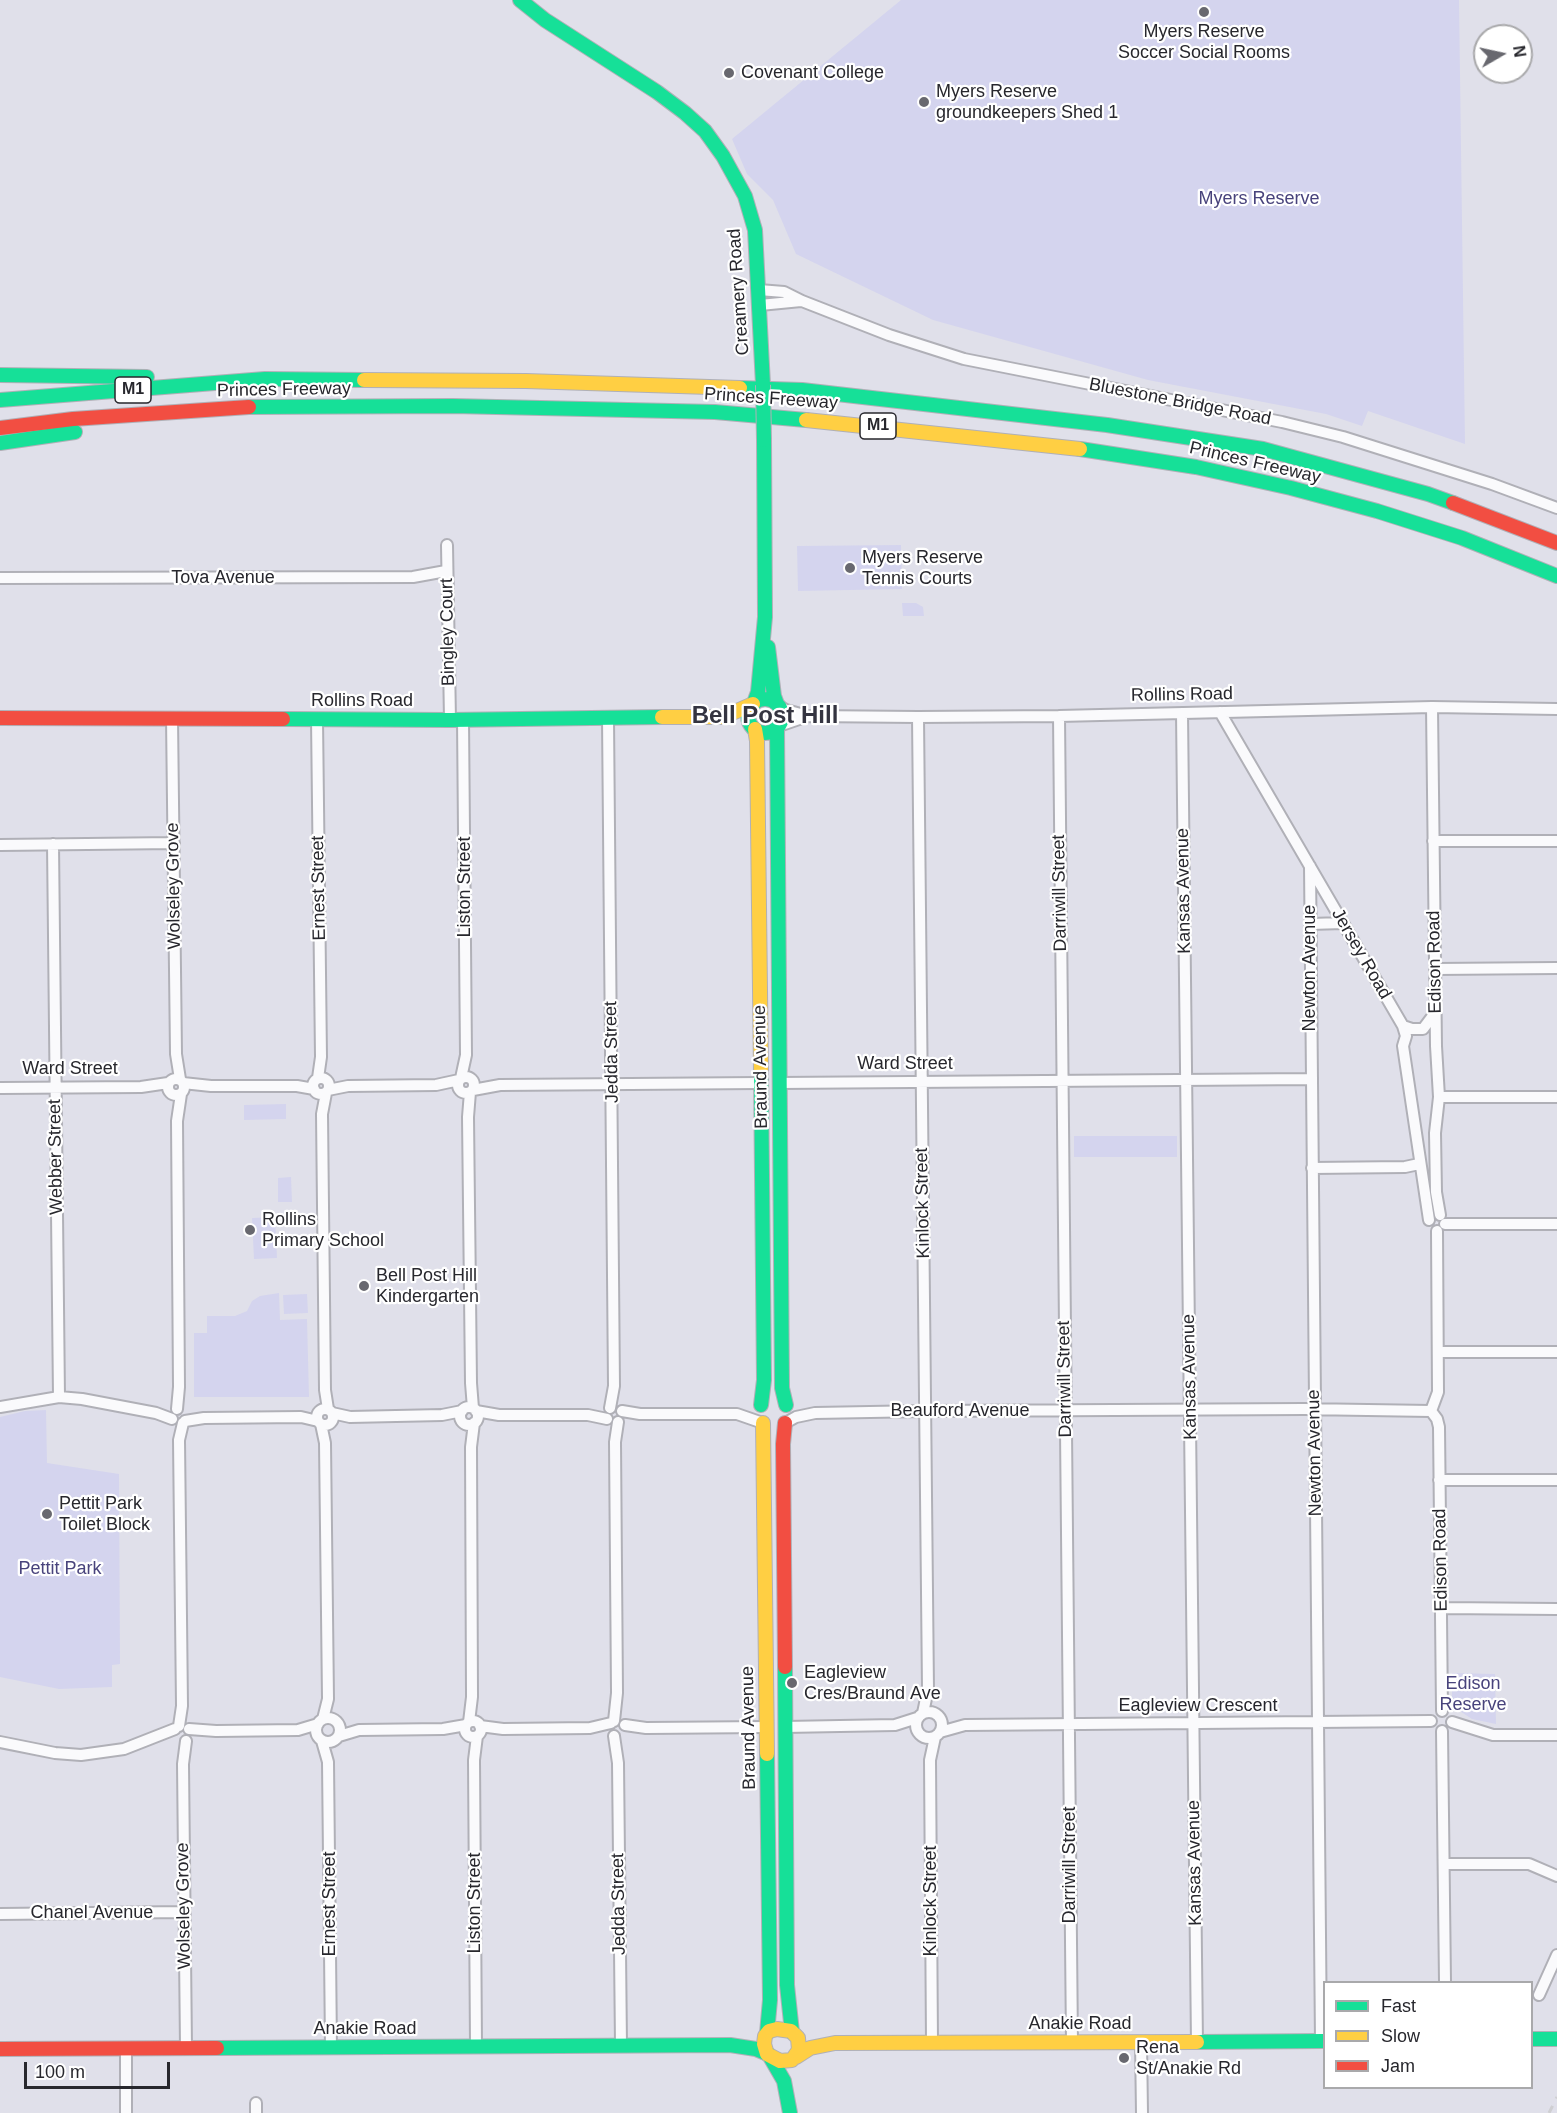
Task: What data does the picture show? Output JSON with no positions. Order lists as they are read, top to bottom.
{
  "streets": {
    "main road": [
      "Creamery Road",
      "M1",
      "Princes Freeway",
      "Rollins Road",
      "Ward Street",
      "Braund Avenue",
      "Anakie Road"
    ],
    "street": [
      "Bluestone Bridge Road",
      "Tova Avenue",
      "Bingley Court",
      "Wolseley Grove",
      "Liston Street",
      "Ernest Street",
      "Kansas Avenue",
      "Darriwill Street",
      "Jersey Road",
      "Edison Road",
      "Newton Avenue",
      "Jedda Street",
      "Webber Street",
      "Kinlock Street",
      "Beauford Avenue",
      "Eagleview Crescent",
      "Chanel Avenue"
    ]
  },
  "crossings": [
    ["Creamery Road", "Bluestone Bridge Road"],
    ["Creamery Road", "Rollins Road"],
    ["Creamery Road", "Braund Avenue"],
    ["Tova Avenue", "Bingley Court"],
    ["Bingley Court", "Rollins Road"],
    ["Bingley Court", "Liston Street"],
    ["Rollins Road", "Wolseley Grove"],
    ["Rollins Road", "Liston Street"],
    ["Rollins Road", "Ernest Street"],
    ["Rollins Road", "Kansas Avenue"],
    ["Rollins Road", "Darriwill Street"],
    ["Rollins Road", "Jersey Road"],
    ["Rollins Road", "Edison Road"],
    ["Rollins Road", "Jedda Street"],
    ["Rollins Road", "Braund Avenue"],
    ["Rollins Road", "Kinlock Street"],
    ["Wolseley Grove", "Ward Street"],
    ["Wolseley Grove", "Chanel Avenue"],
    ["Wolseley Grove", "Anakie Road"],
    ["Liston Street", "Ward Street"],
    ["Liston Street", "Anakie Road"],
    ["Ernest Street", "Ward Street"],
    ["Ernest Street", "Anakie Road"],
    ["Kansas Avenue", "Ward Street"],
    ["Kansas Avenue", "Beauford Avenue"],
    ["Kansas Avenue", "Eagleview Crescent"],
    ["Kansas Avenue", "Anakie Road"],
    ["Darriwill Street", "Ward Street"],
    ["Darriwill Street", "Beauford Avenue"],
    ["Darriwill Street", "Eagleview Crescent"],
    ["Darriwill Street", "Anakie Road"],
    ["Jersey Road", "Newton Avenue"],
    ["Edison Road", "Beauford Avenue"],
    ["Edison Road", "Eagleview Crescent"],
    ["Newton Avenue", "Ward Street"],
    ["Newton Avenue", "Beauford Avenue"],
    ["Newton Avenue", "Eagleview Crescent"],
    ["Newton Avenue", "Anakie Road"],
    ["Jedda Street", "Ward Street"],
    ["Jedda Street", "Anakie Road"],
    ["Ward Street", "Braund Avenue"],
    ["Ward Street", "Webber Street"],
    ["Ward Street", "Kinlock Street"],
    ["Braund Avenue", "Beauford Avenue"],
    ["Braund Avenue", "Anakie Road"],
    ["Kinlock Street", "Beauford Avenue"],
    ["Kinlock Street", "Eagleview Crescent"],
    ["Kinlock Street", "Anakie Road"]
  ],
  "districts": ["Bell Post Hill"],
  "parks": ["Myers Reserve", "Pettit Park", "Edison Reserve"],
  "places": [
    "Myers Reserve Soccer Social Rooms",
    "Covenant College",
    "Myers Reserve groundkeepers Shed 1",
    "Myers Reserve Tennis Courts",
    "Rollins Primary School",
    "Bell Post Hill Kindergarten",
    "Pettit Park Toilet Block",
    "Eagleview Cres/Braund Ave",
    "Rena St/Anakie Rd"
  ],
  "legend": ["Fast", "Slow", "Jam"],
  "scale_bar": "100 m",
  "north": "right"
}
